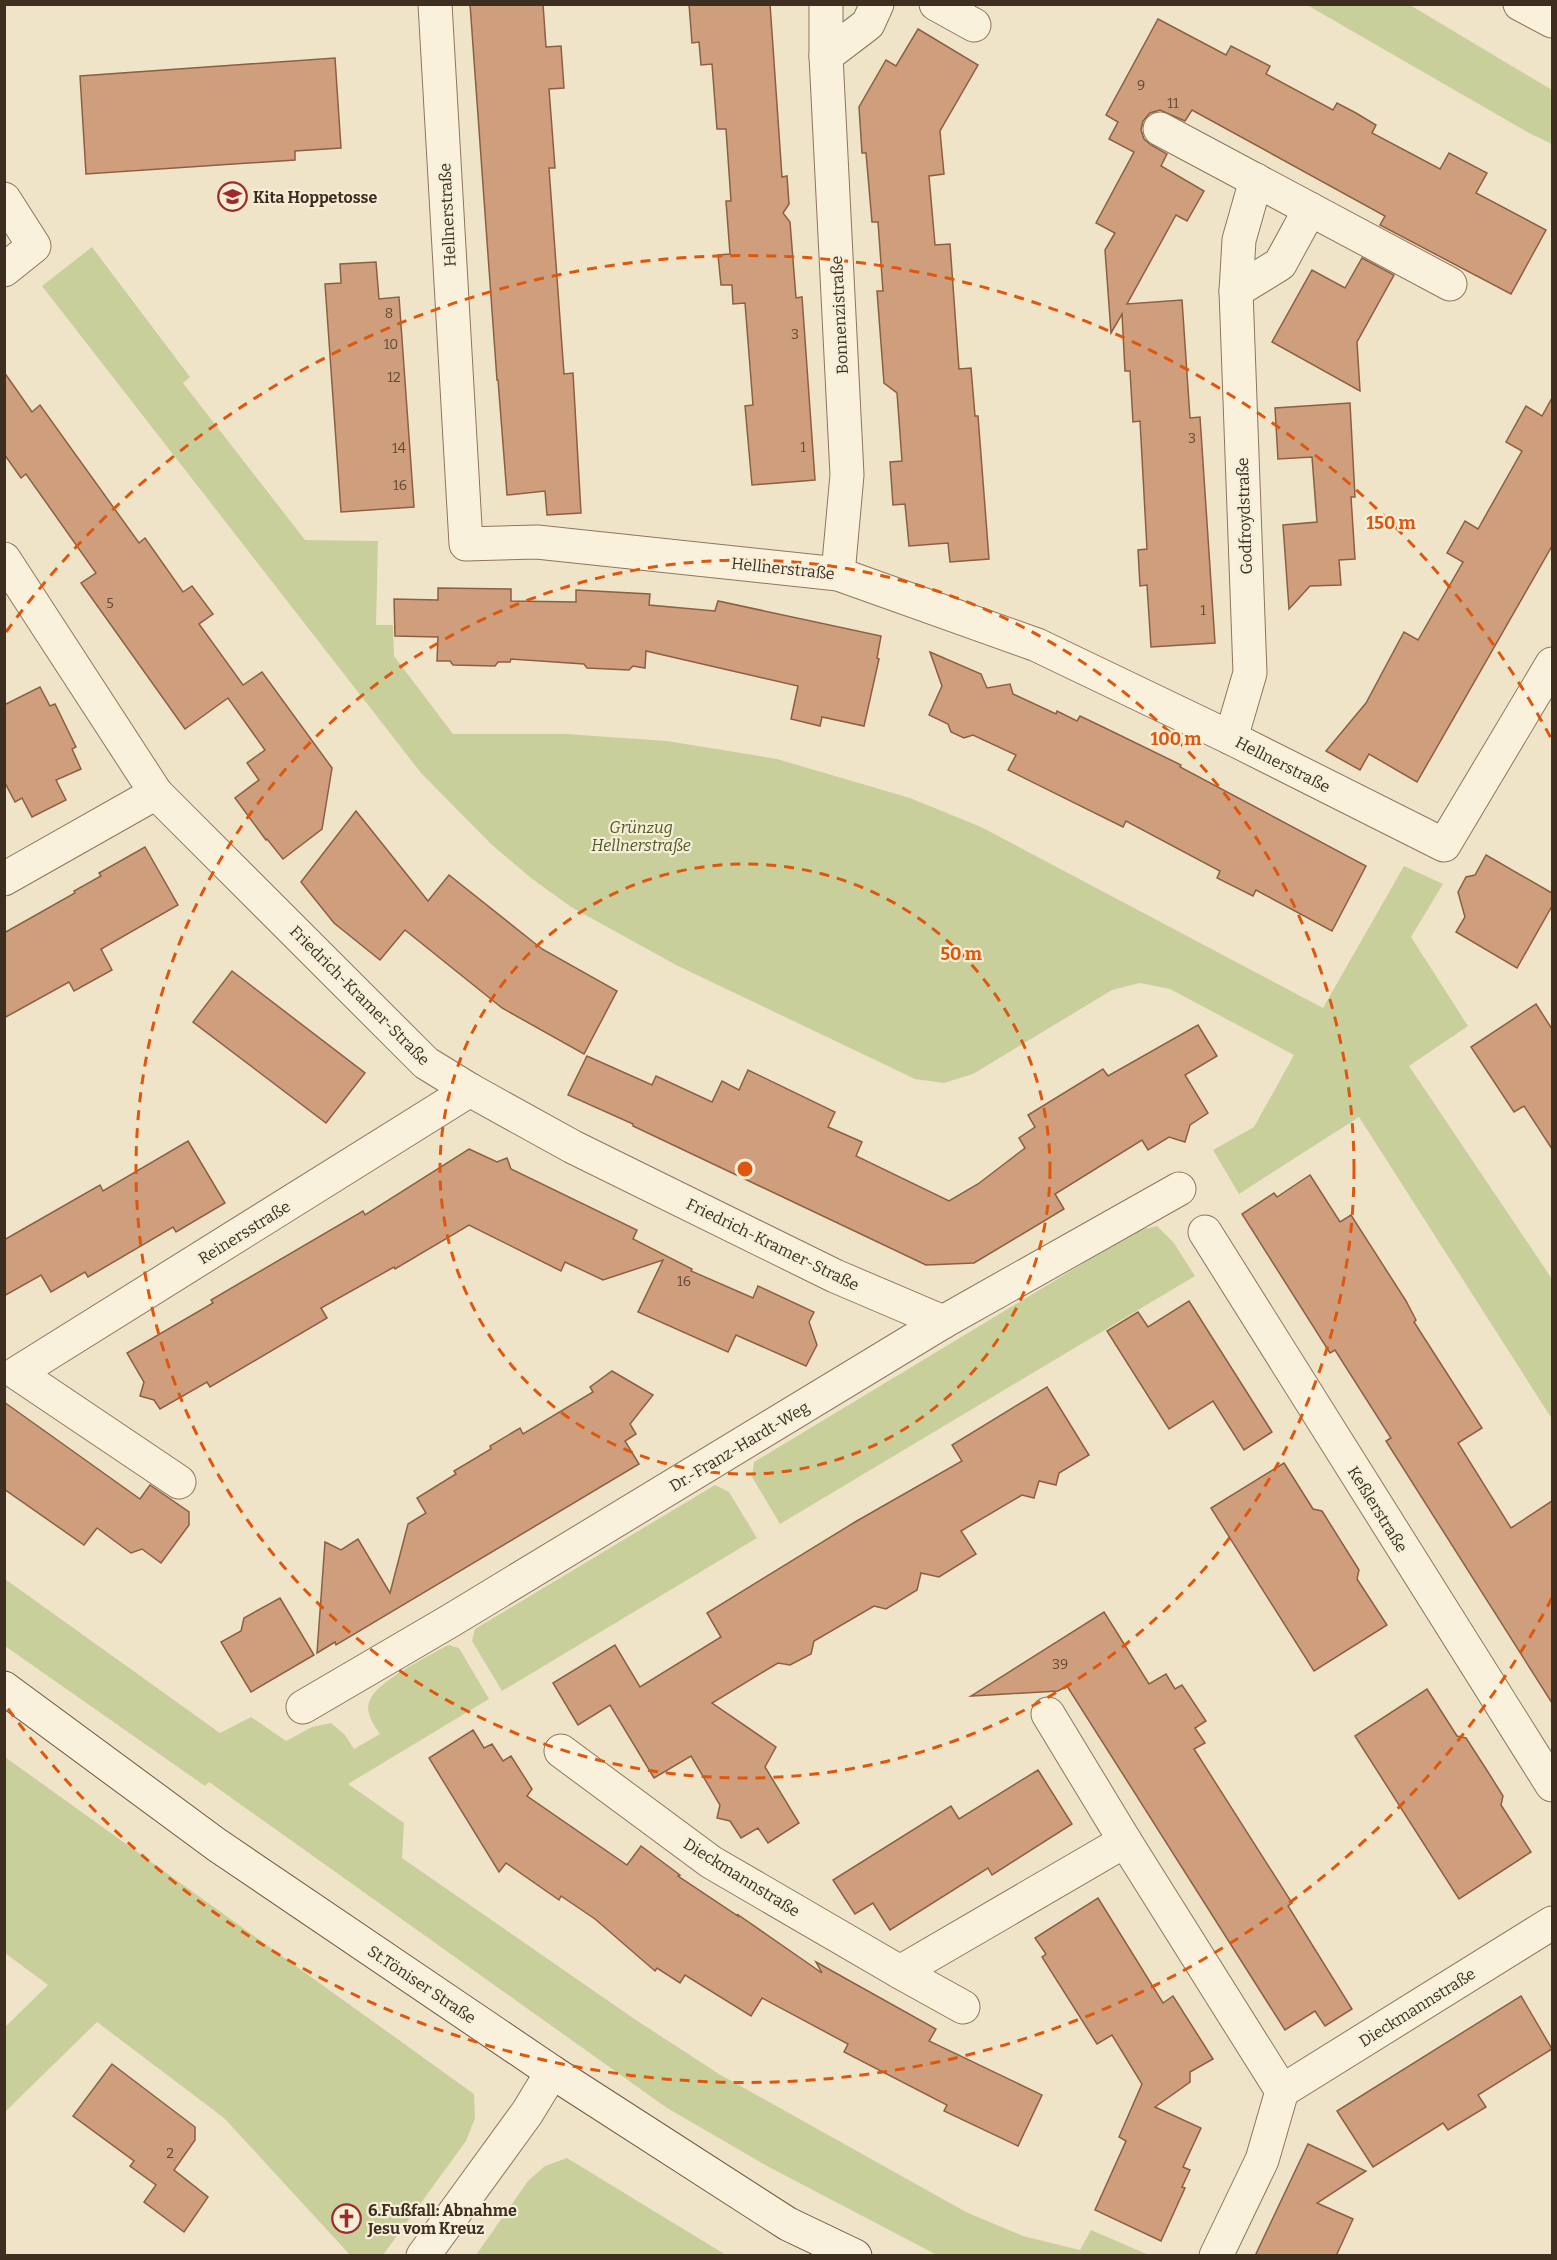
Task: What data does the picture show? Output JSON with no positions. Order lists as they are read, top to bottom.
{
  "streets": {
    "street": [
      "Hellnerstraße",
      "Bonnenzistraße",
      "Godfroydstraße",
      "Friedrich-Kramer-Straße",
      "Reinersstraße",
      "Dr.-Franz-Hardt-Weg",
      "Keßlerstraße",
      "Dieckmannstraße",
      "St.Töniser Straße"
    ]
  },
  "crossings": [
    ["Hellnerstraße", "Bonnenzistraße"],
    ["Hellnerstraße", "Godfroydstraße"],
    ["Friedrich-Kramer-Straße", "Reinersstraße"],
    ["Friedrich-Kramer-Straße", "Dr.-Franz-Hardt-Weg"]
  ],
  "parks": ["Grünzug Hellnerstraße"],
  "places": {
    "school or university": ["Kita Hoppetosse"],
    "church": ["6.Fußfall: Abnahme Jesu vom Kreuz"]
  },
  "house_numbers": [
    "9",
    "11",
    "8",
    "3",
    "10",
    "12",
    "3",
    "1",
    "14",
    "16",
    "5",
    "1",
    "16",
    "39",
    "2"
  ],
  "rings": ["150 m", "100 m", "50 m"]
}
